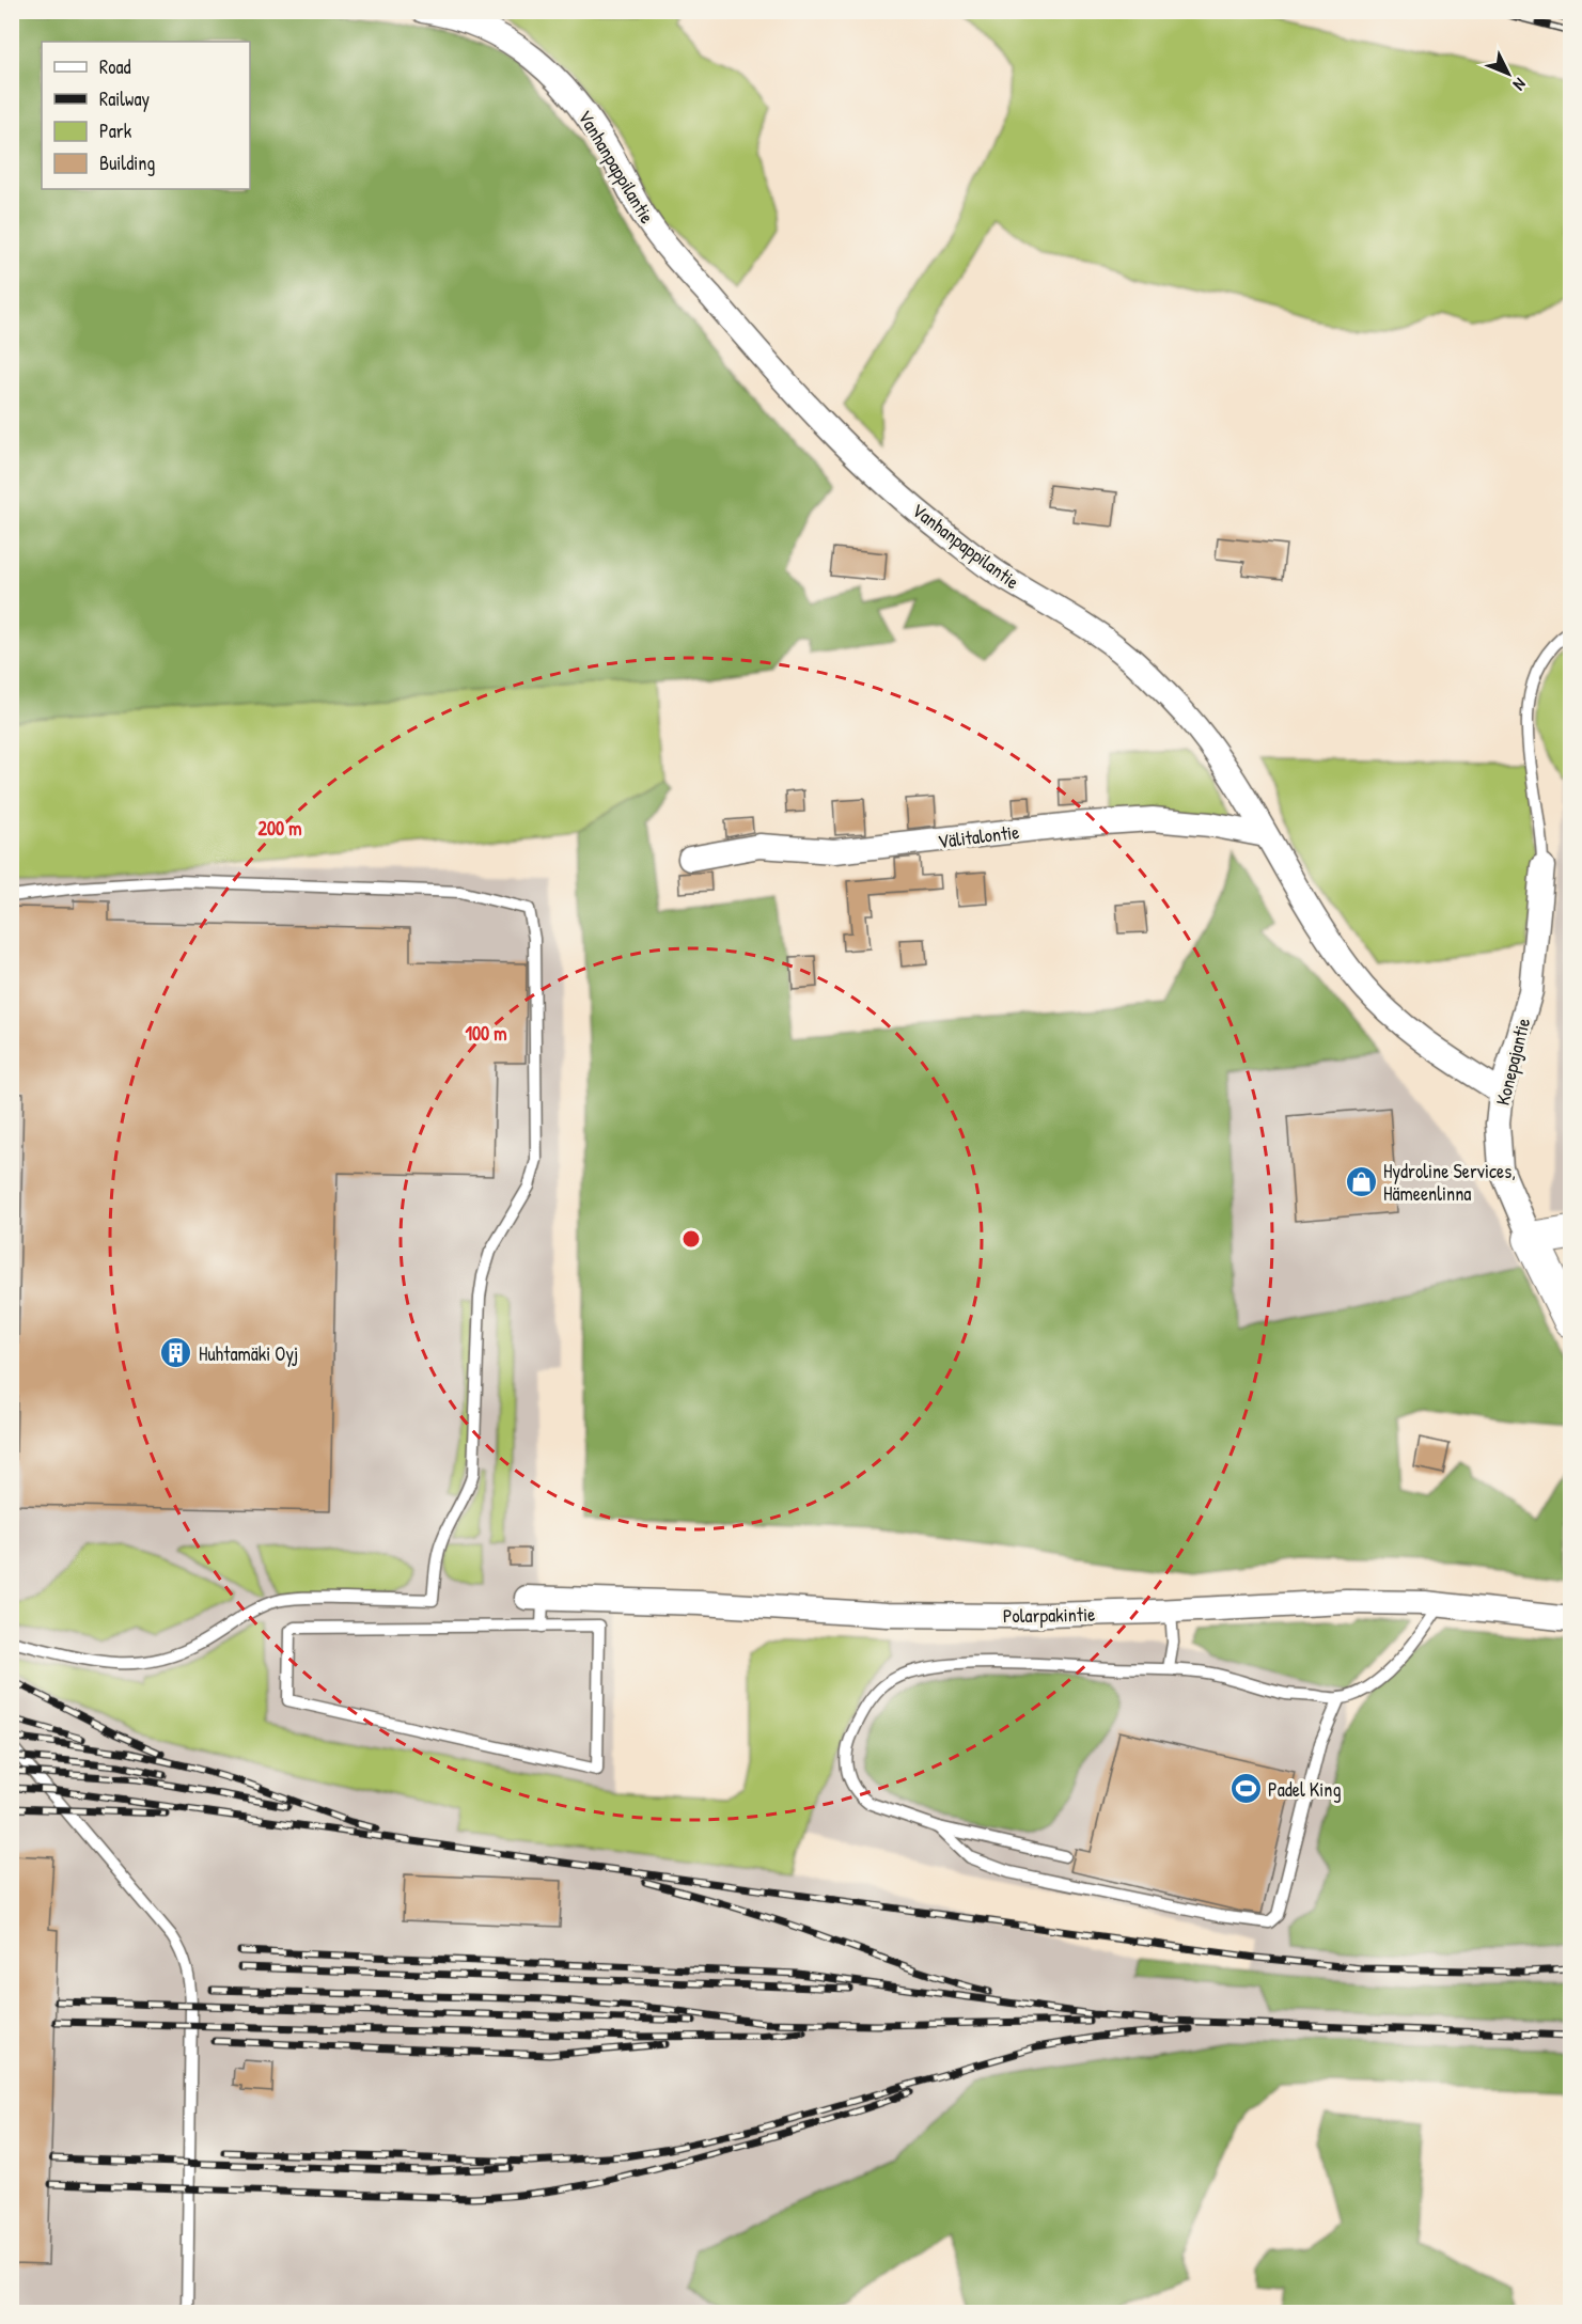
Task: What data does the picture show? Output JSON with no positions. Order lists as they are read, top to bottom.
{
  "streets": {
    "street": [
      "Vanhanpappilantie",
      "Välitalontie",
      "Konepajantie",
      "Polarpakintie"
    ]
  },
  "crossings": [
    ["Vanhanpappilantie", "Välitalontie"],
    ["Vanhanpappilantie", "Konepajantie"]
  ],
  "places": {
    "shop": ["Hydroline Services, Hämeenlinna"],
    "building": ["Huhtamäki Oyj"],
    "sports": ["Padel King"]
  },
  "legend": [
    "Road",
    "Railway",
    "Park",
    "Building"
  ],
  "north": "bottom right",
  "rings": ["200 m", "100 m"]
}
